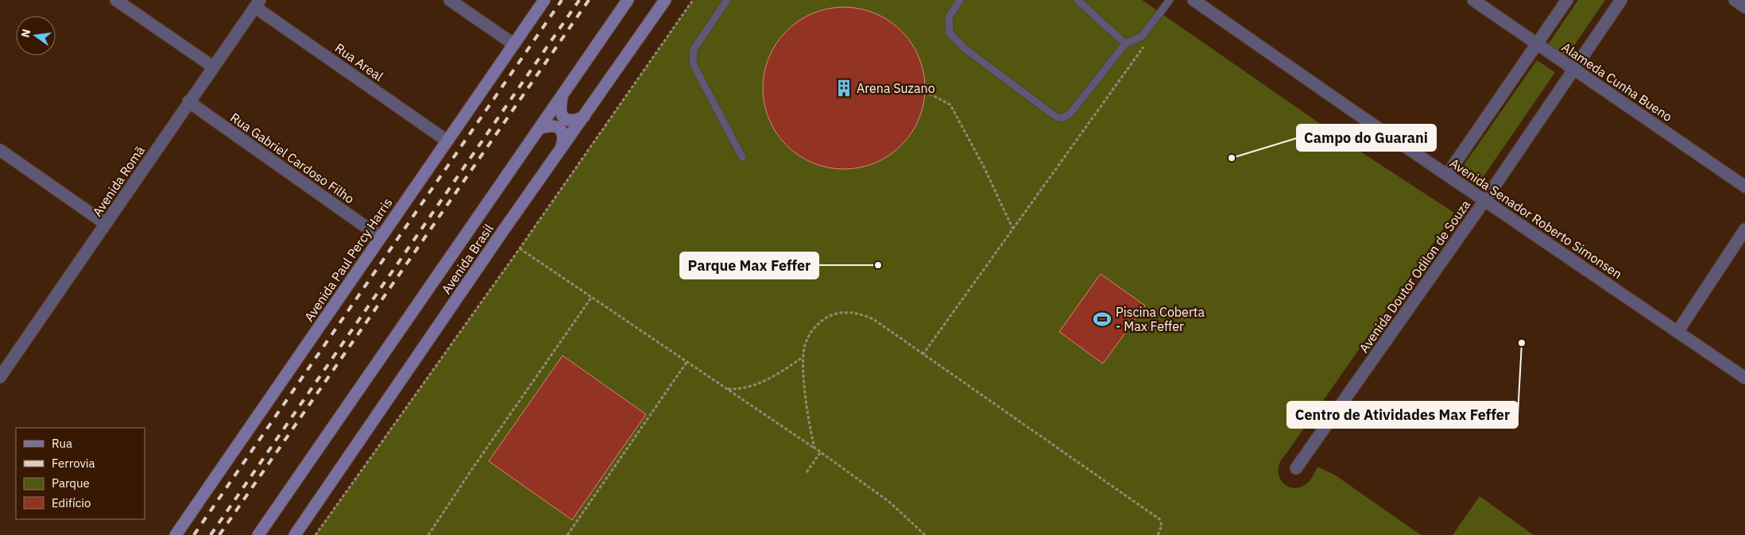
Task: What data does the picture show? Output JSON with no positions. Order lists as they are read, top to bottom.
{
  "streets": {
    "main road": ["Avenida Brasil", "Avenida Paul Percy Harris"],
    "street": [
      "Rua Areal",
      "Alameda Cunha Bueno",
      "Rua Gabriel Cardoso Filho",
      "Avenida Romã",
      "Avenida Senador Roberto Simonsen",
      "Avenida Doutor Odilon de Souza"
    ]
  },
  "crossings": [
    ["Rua Areal", "Avenida Romã"],
    ["Rua Areal", "Avenida Paul Percy Harris"],
    ["Alameda Cunha Bueno", "Avenida Doutor Odilon de Souza"],
    ["Rua Gabriel Cardoso Filho", "Avenida Romã"],
    ["Rua Gabriel Cardoso Filho", "Avenida Paul Percy Harris"],
    ["Avenida Senador Roberto Simonsen", "Avenida Doutor Odilon de Souza"]
  ],
  "places": {
    "building": ["Arena Suzano"],
    "other": ["Campo do Guarani", "Parque Max Feffer", "Centro de Atividades Max Feffer"],
    "sports": ["Piscina Coberta - Max Feffer"]
  },
  "legend": [
    "Rua",
    "Ferrovia",
    "Parque",
    "Edifício"
  ],
  "north": "left"
}
